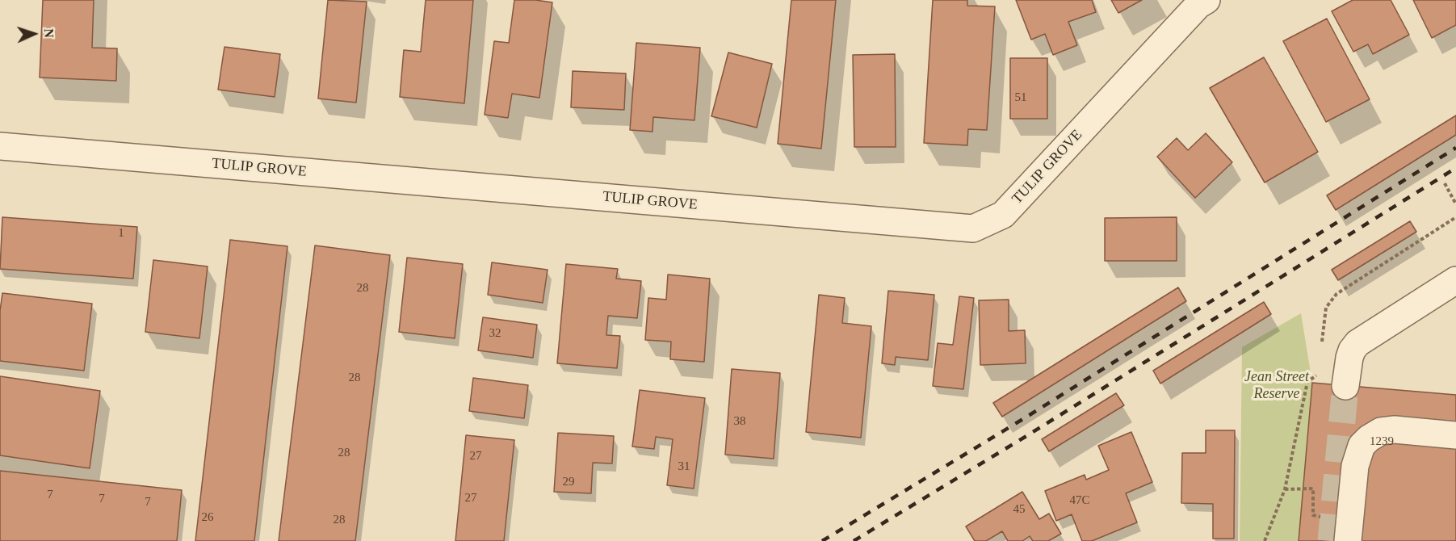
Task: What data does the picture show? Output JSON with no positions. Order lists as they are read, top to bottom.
{
  "streets": {
    "street": ["TULIP GROVE"]
  },
  "parks": ["Jean Street Reserve"],
  "house_numbers": [
    "51",
    "1",
    "28",
    "32",
    "28",
    "38",
    "1239",
    "28",
    "27",
    "31",
    "29",
    "7",
    "27",
    "7",
    "47C",
    "7",
    "45",
    "26",
    "28"
  ],
  "north": "right"
}
